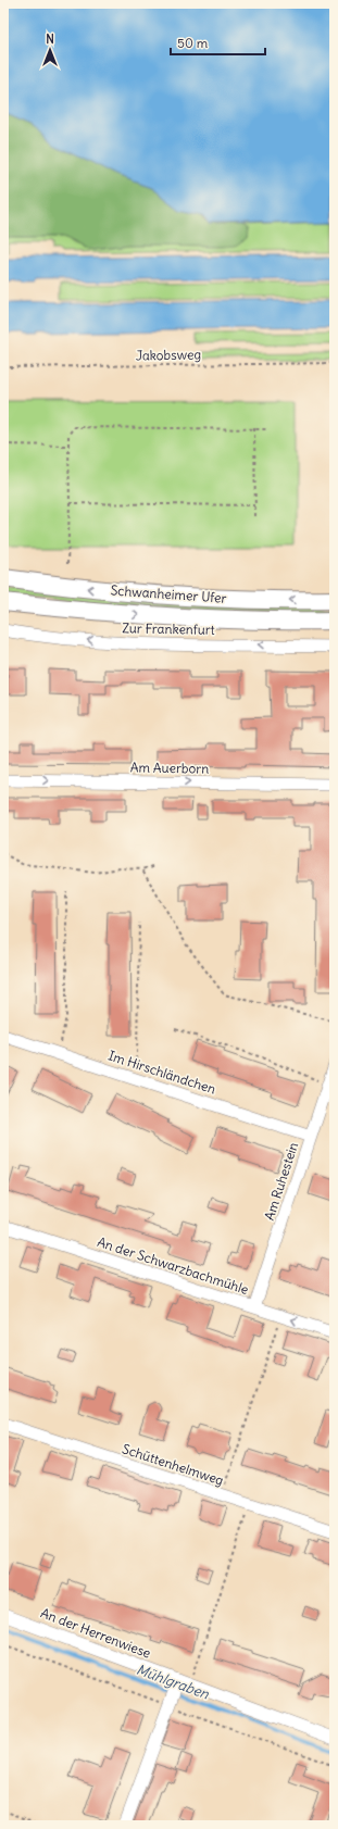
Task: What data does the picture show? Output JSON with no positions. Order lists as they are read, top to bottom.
{
  "streets": {
    "main road": ["Schwanheimer Ufer"],
    "street": [
      "Zur Frankenfurt",
      "Am Auerborn",
      "Im Hirschländchen",
      "Am Ruhestein",
      "An der Schwarzbachmühle",
      "Schüttenhelmweg",
      "An der Herrenwiese"
    ],
    "path": ["Jakobsweg"]
  },
  "crossings": [
    ["Im Hirschländchen", "Am Ruhestein"],
    ["Am Ruhestein", "An der Schwarzbachmühle"]
  ],
  "one_way": ["Zur Frankenfurt", "Am Auerborn"],
  "water": ["Mühlgraben"],
  "scale_bar": "50 m",
  "north": "top"
}
